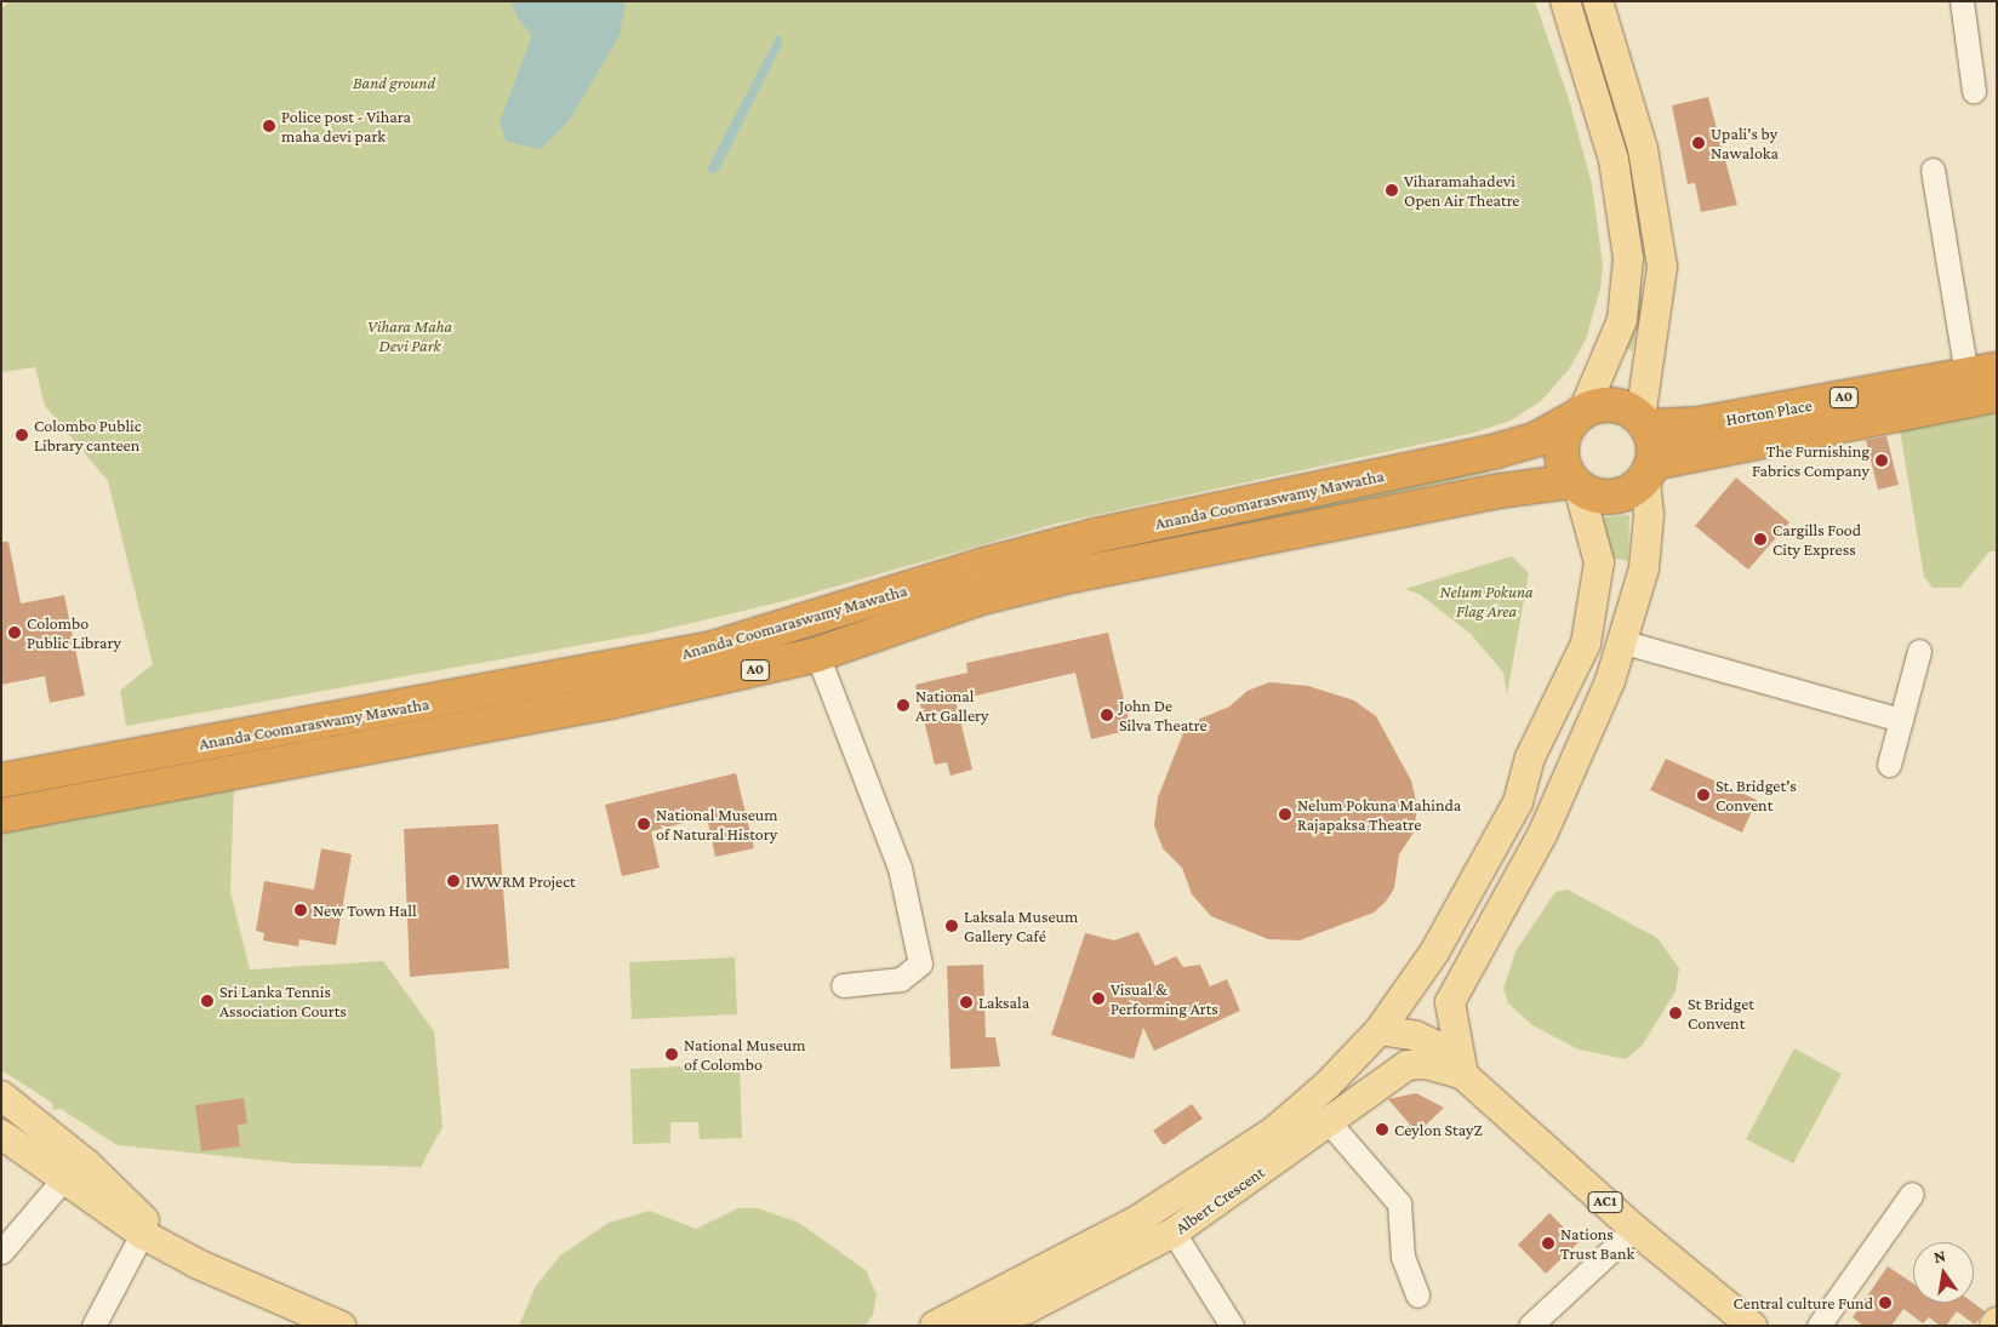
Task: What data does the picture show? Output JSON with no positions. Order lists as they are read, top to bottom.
{
  "streets": {
    "highway": ["A0", "Horton Place", "Ananda Coomaraswamy Mawatha"],
    "main road": ["Albert Crescent", "AC1"]
  },
  "crossings": [
    ["A0", "Horton Place"],
    ["A0", "Ananda Coomaraswamy Mawatha"],
    ["A0", "Albert Crescent"],
    ["Horton Place", "Ananda Coomaraswamy Mawatha"],
    ["Horton Place", "Albert Crescent"],
    ["Ananda Coomaraswamy Mawatha", "Albert Crescent"],
    ["Albert Crescent", "AC1"]
  ],
  "parks": ["Band ground", "Vihara Maha Devi Park", "Nelum Pokuna Flag Area"],
  "places": [
    "Police post - Vihara maha devi park",
    "Upali's by Nawaloka",
    "Viharamahadevi Open Air Theatre",
    "Colombo Public Library canteen",
    "The Furnishing Fabrics Company",
    "Cargills Food City Express",
    "Colombo Public Library",
    "National Art Gallery",
    "John De Silva Theatre",
    "St. Bridget's Convent",
    "Nelum Pokuna Mahinda Rajapaksa Theatre",
    "National Museum of Natural History",
    "IWWRM Project",
    "New Town Hall",
    "Laksala Museum Gallery Café",
    "Visual & Performing Arts",
    "Sri Lanka Tennis Association Courts",
    "Laksala",
    "St Bridget Convent",
    "National Museum of Colombo",
    "Ceylon StayZ",
    "Nations Trust Bank",
    "Central culture Fund"
  ],
  "north": "top"
}
